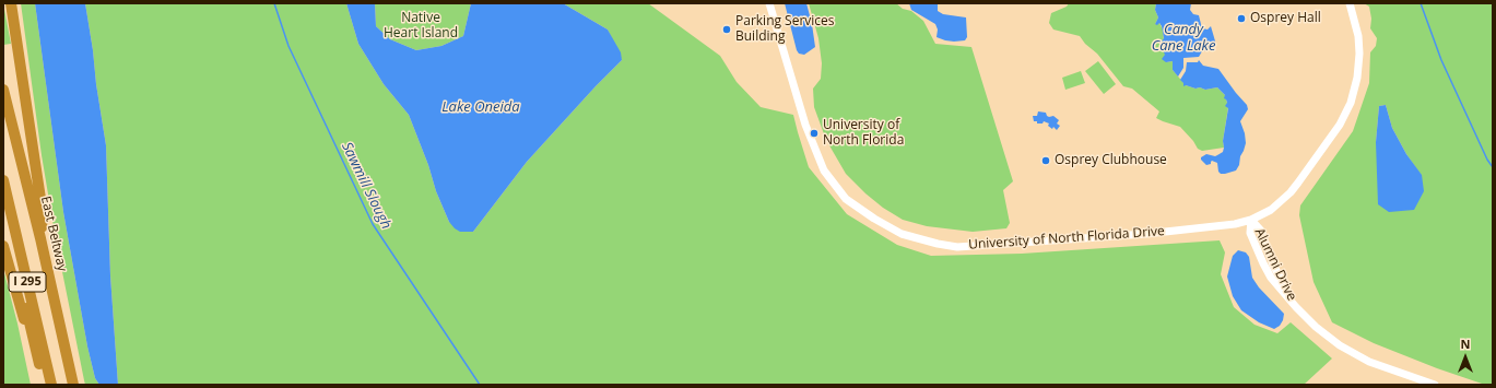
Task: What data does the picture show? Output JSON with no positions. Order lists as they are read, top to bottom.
{
  "streets": {
    "highway": ["East Beltway", "I 295"],
    "street": ["University of North Florida Drive", "Alumni Drive"]
  },
  "crossings": [
    ["University of North Florida Drive", "Alumni Drive"]
  ],
  "water": ["Candy Cane Lake", "Lake Oneida", "Sawmill Slough"],
  "parks": ["Native Heart Island"],
  "places": [
    "Osprey Hall",
    "Parking Services Building",
    "University of North Florida",
    "Osprey Clubhouse"
  ],
  "north": "top"
}
